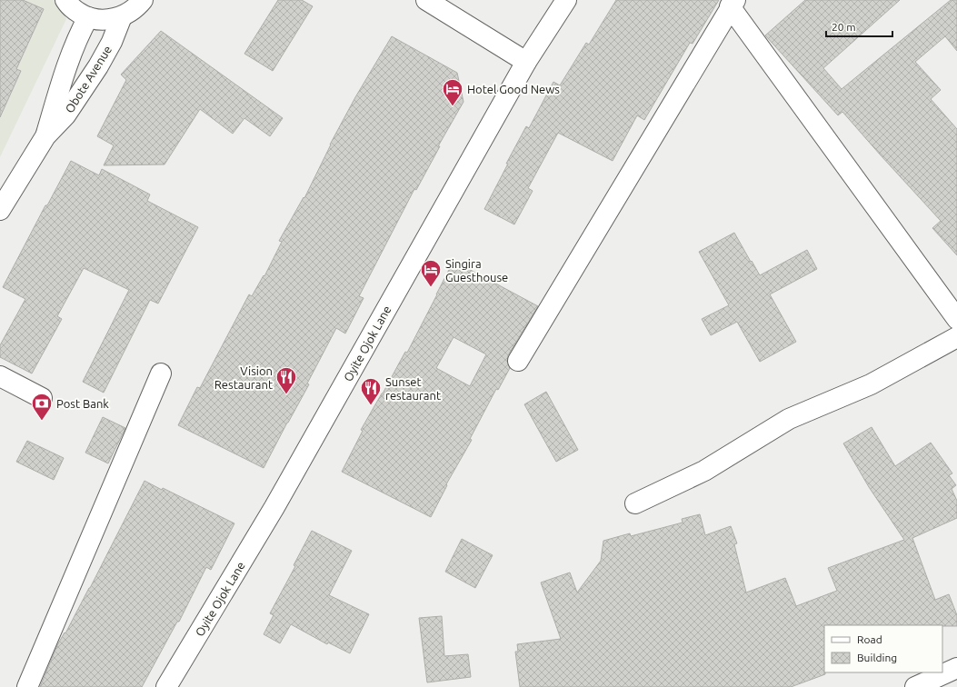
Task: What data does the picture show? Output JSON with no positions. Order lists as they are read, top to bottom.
{
  "streets": {
    "street": ["Obote Avenue", "Oyite Ojok Lane"]
  },
  "places": {
    "hotel": ["Hotel Good News", "Singira Guesthouse"],
    "restaurant": ["Vision Restaurant", "Sunset restaurant"],
    "bank": ["Post Bank"]
  },
  "legend": ["Road", "Building"],
  "scale_bar": "20 m"
}
